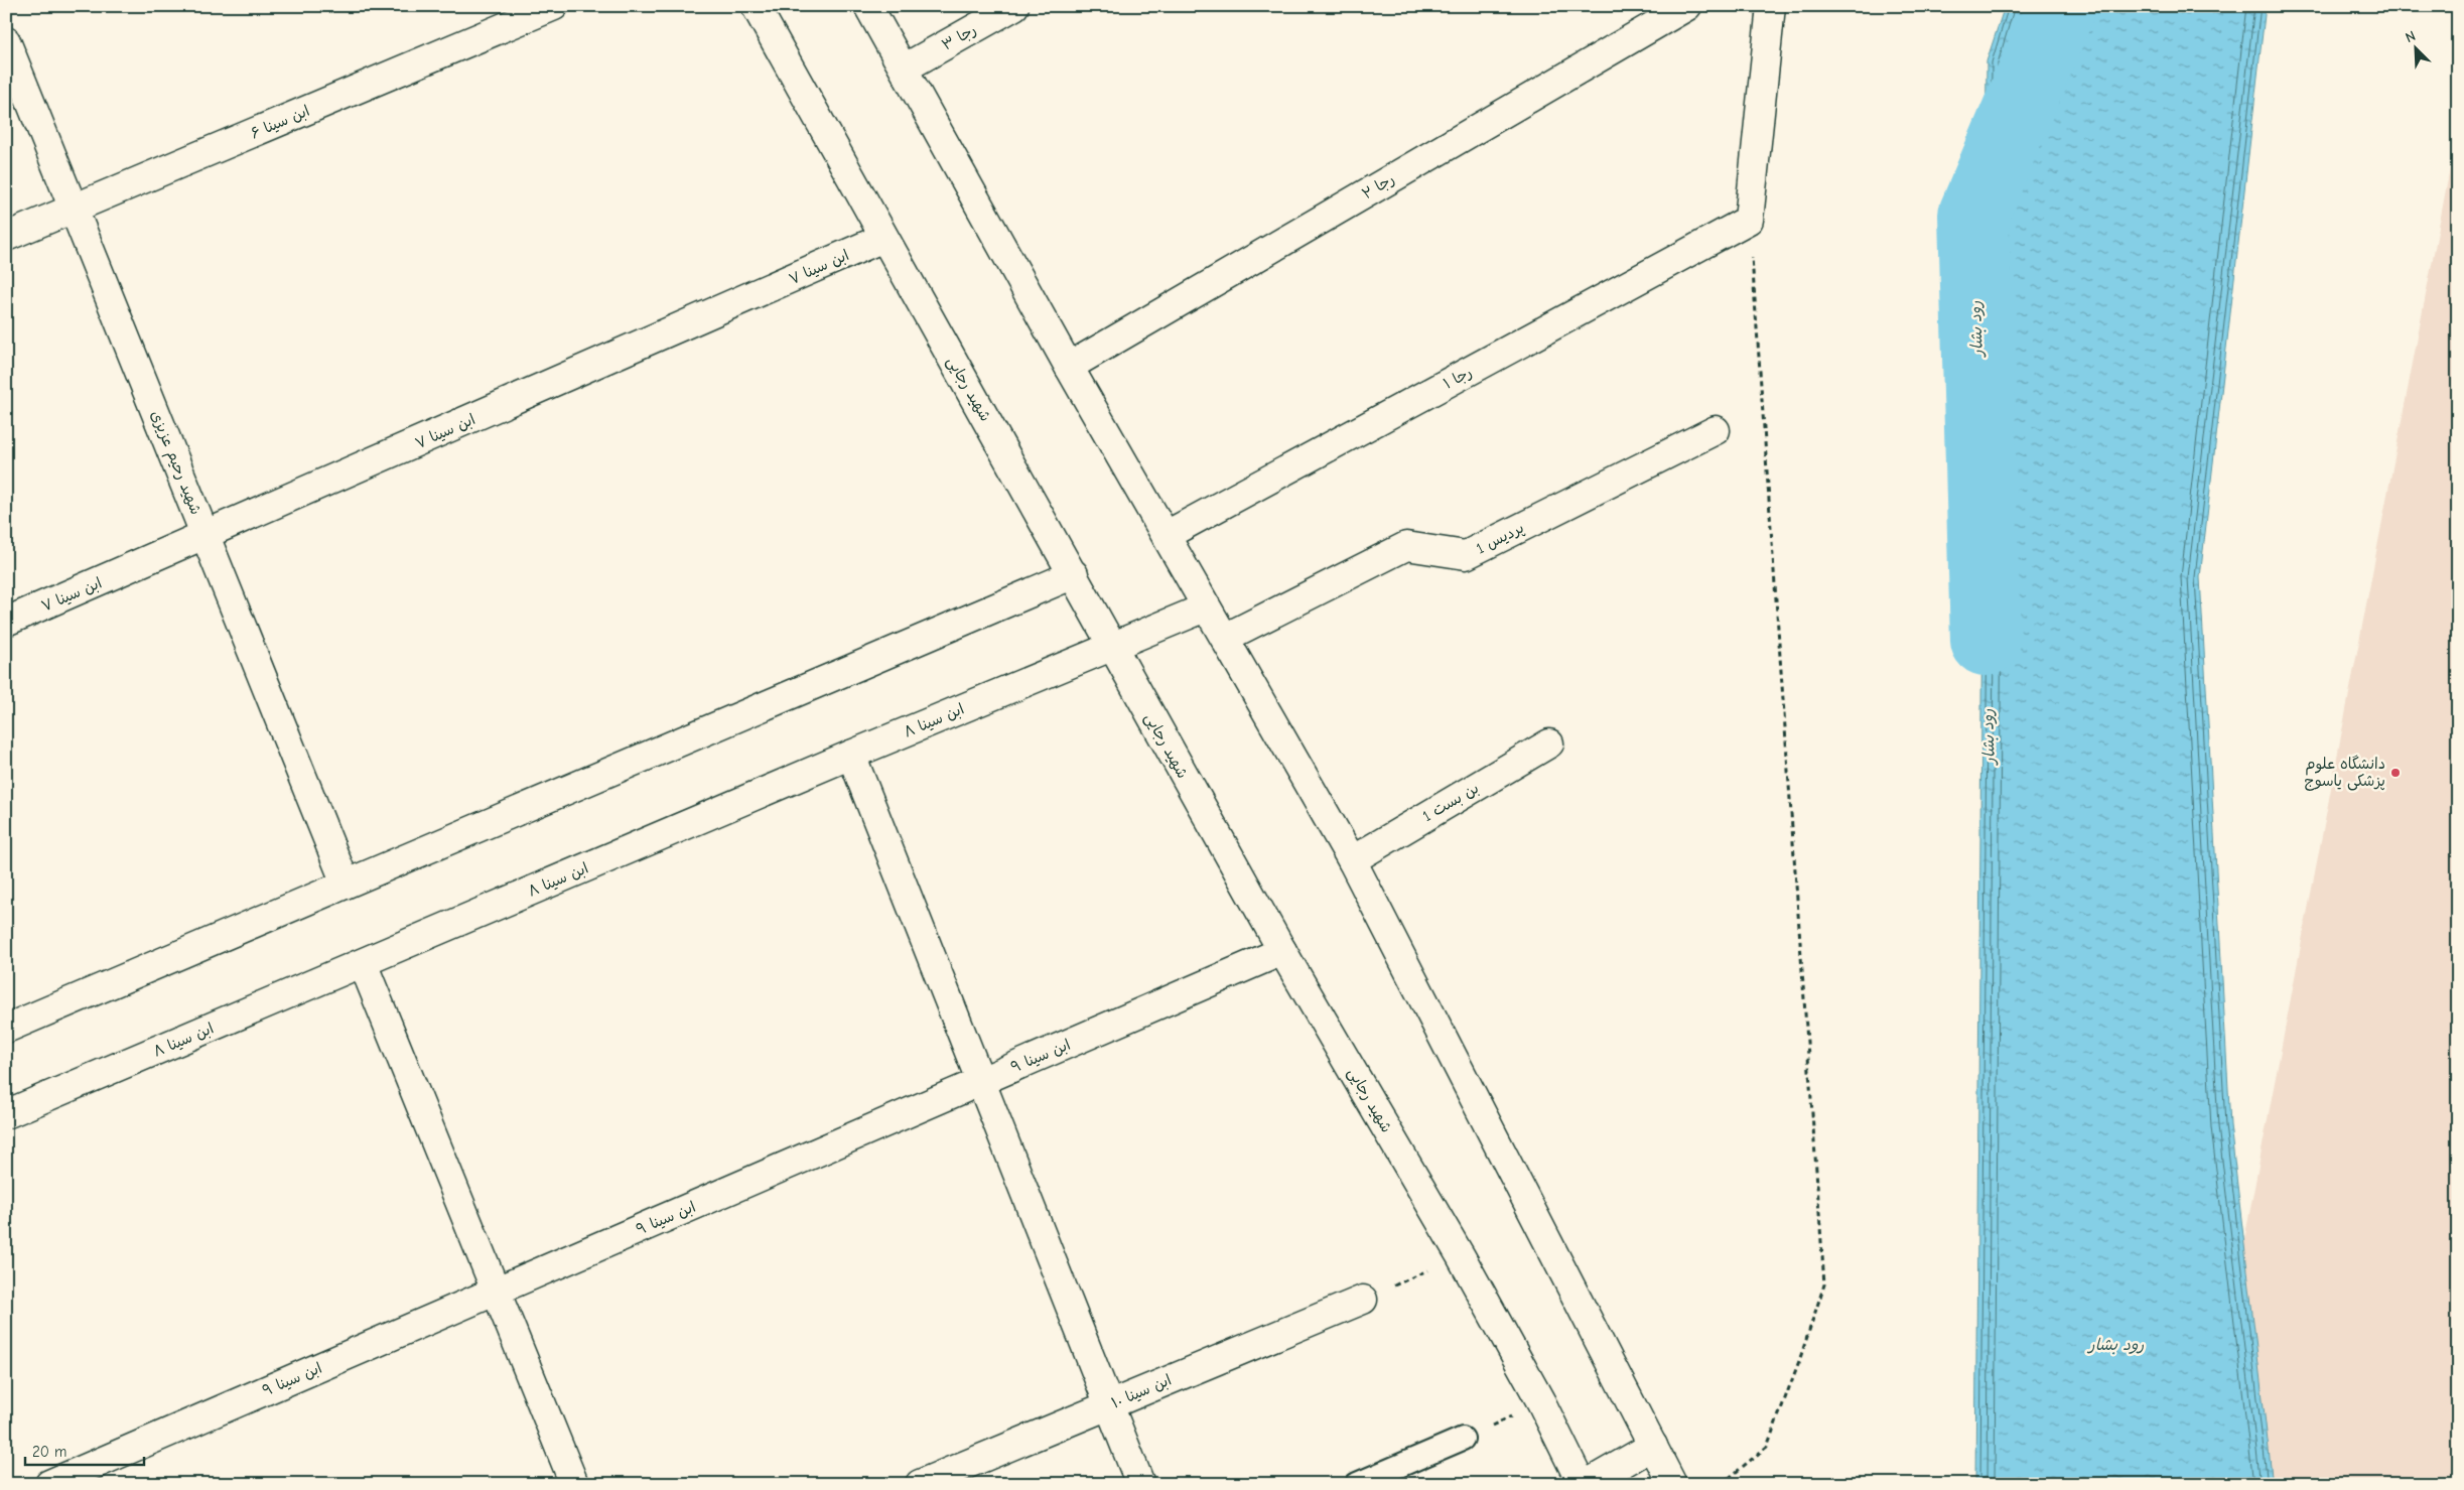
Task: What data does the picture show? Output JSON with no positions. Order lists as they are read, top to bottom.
{
  "streets": {
    "street": [
      "رجا ۳",
      "ابن سینا ۶",
      "رجا ۲",
      "ابن سینا ۷",
      "رجا ۱",
      "شهید رجایی",
      "شهید رحیم عزیزی",
      "پردیس 1",
      "ابن سینا ۸",
      "بن بست 1",
      "ابن سینا ۹",
      "ابن سینا ۱۰"
    ]
  },
  "crossings": [
    ["ابن سینا ۶", "شهید رحیم عزیزی"],
    ["ابن سینا ۷", "شهید رجایی"],
    ["ابن سینا ۷", "شهید رحیم عزیزی"],
    ["شهید رجایی", "ابن سینا ۸"],
    ["شهید رجایی", "ابن سینا ۹"]
  ],
  "water": ["رود بشار"],
  "places": ["دانشگاه علوم پزشکی یاسوج"],
  "scale_bar": "20 m",
  "north": "top left"
}
